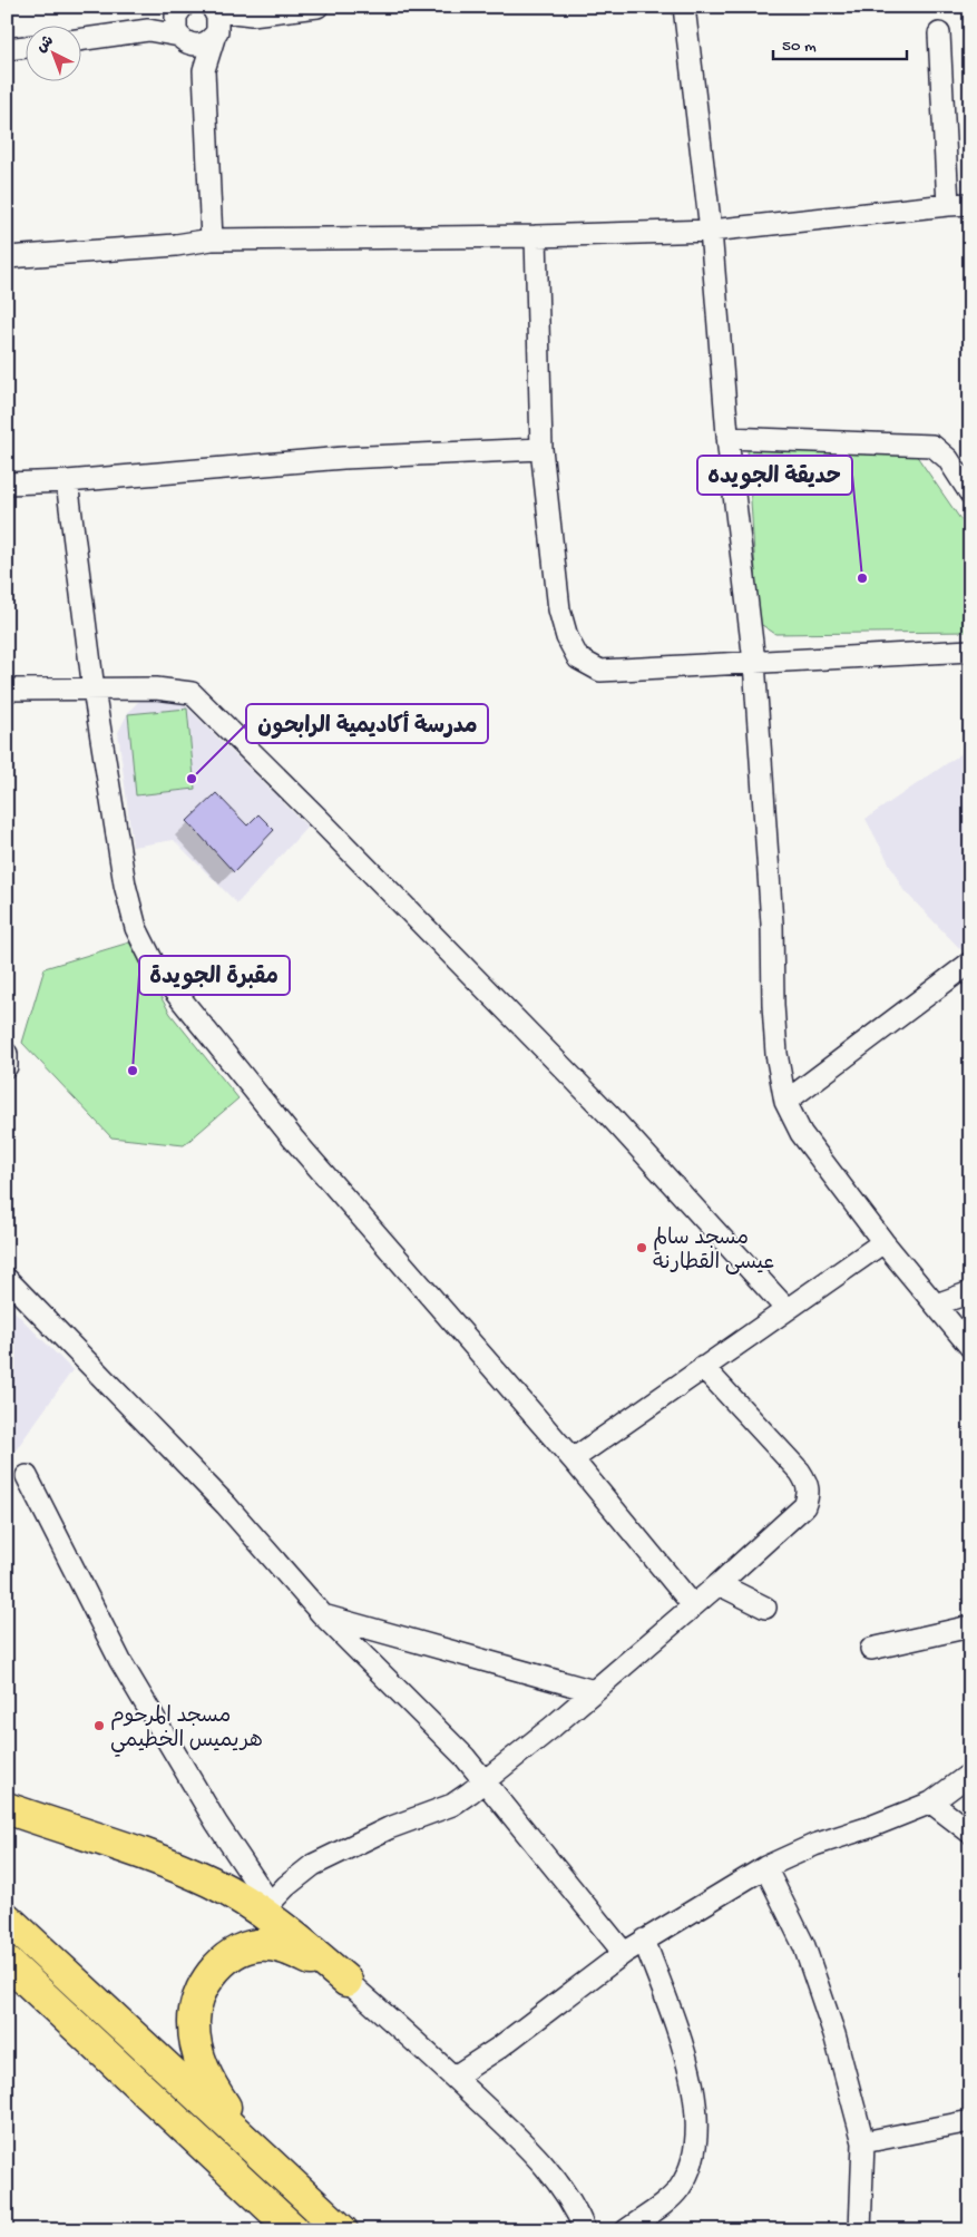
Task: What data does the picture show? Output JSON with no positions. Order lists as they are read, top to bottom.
{
  "places": [
    "حديقة الجويده",
    "مدرسة أكاديمية الرابحون",
    "مقبرة الجويدة",
    "مسجد سالم عيسى القطارنة",
    "مسجد المرحوم هريميس الخطيمي"
  ],
  "scale_bar": "50 m",
  "north": "top left"
}
